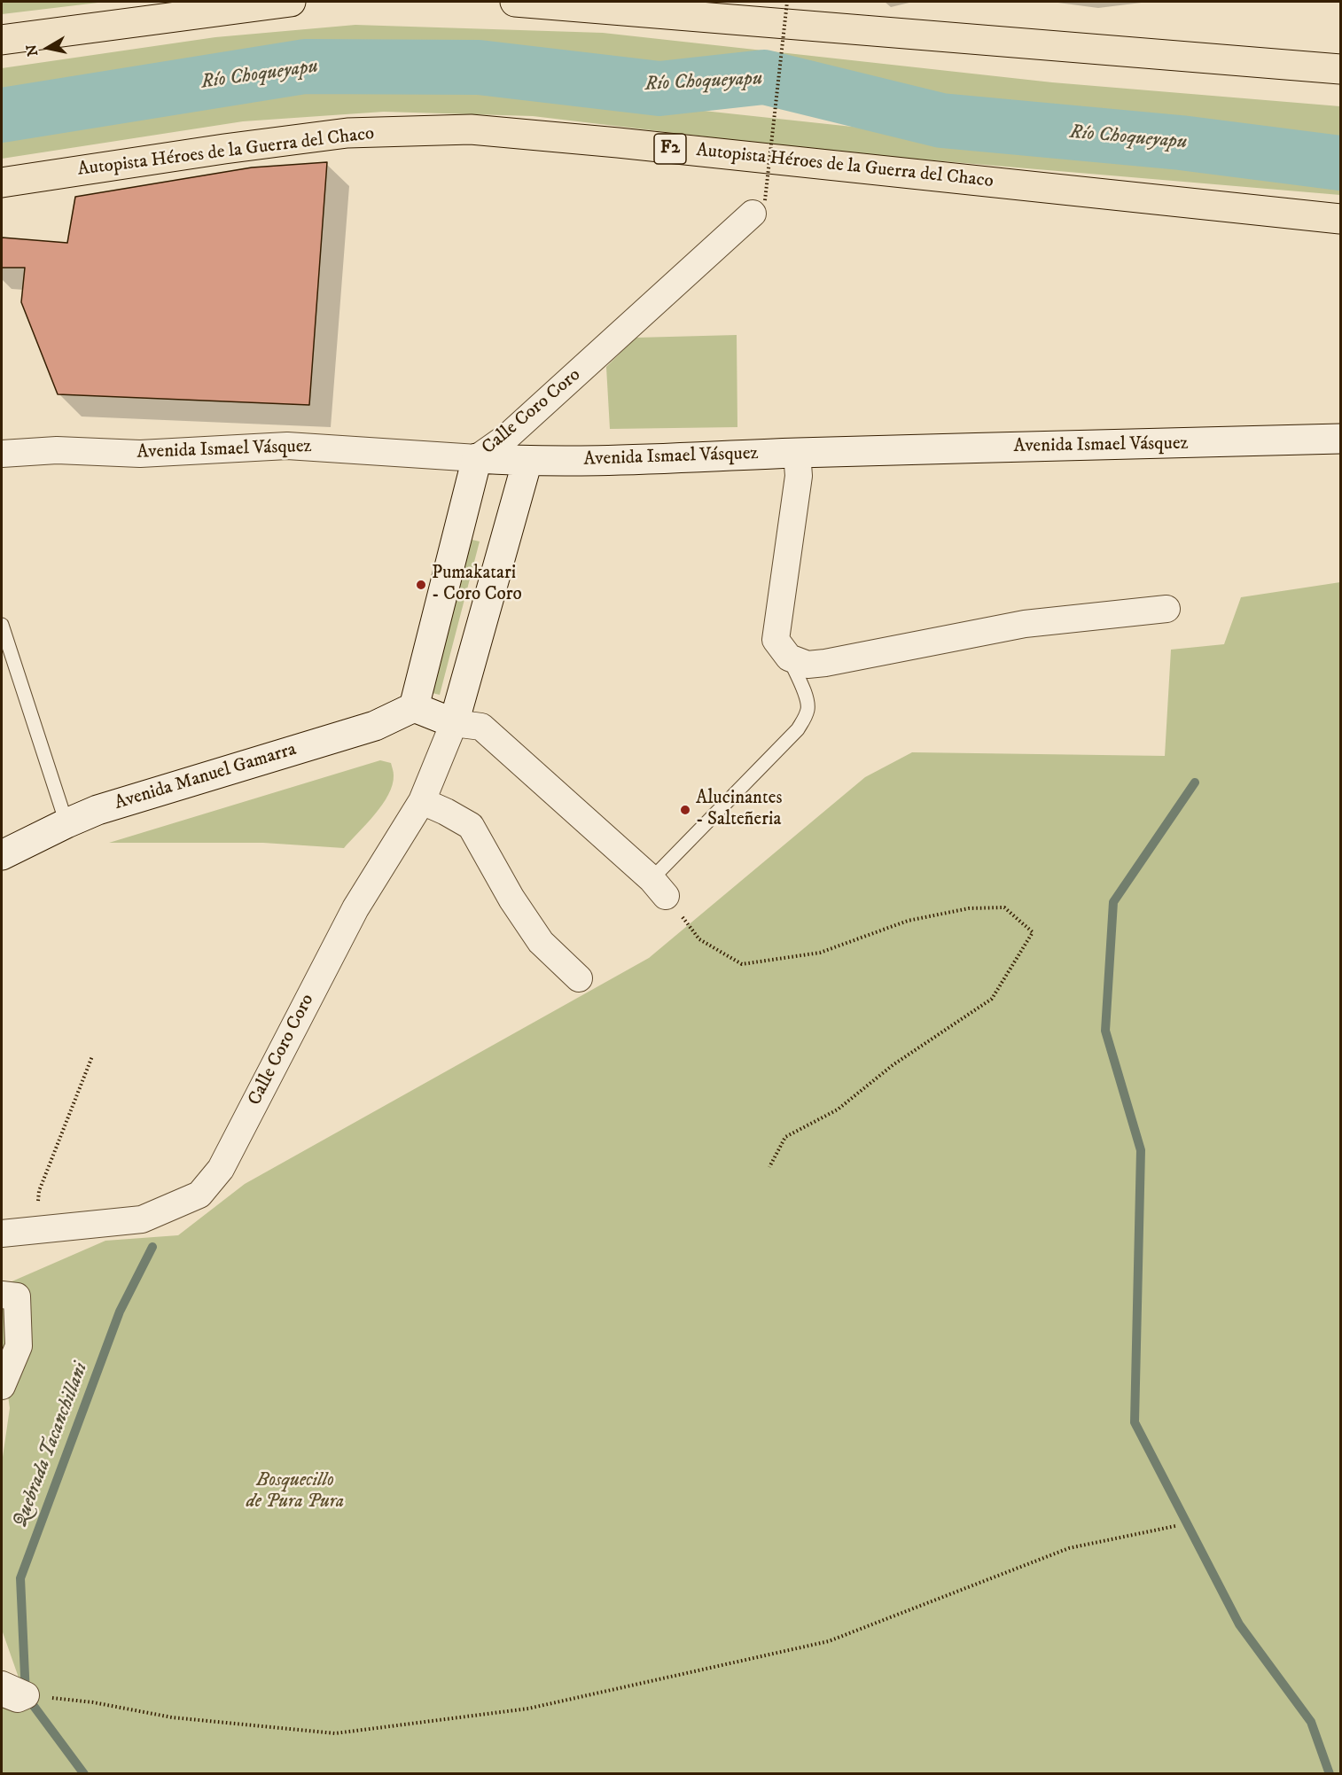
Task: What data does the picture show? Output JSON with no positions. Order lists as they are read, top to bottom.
{
  "streets": {
    "highway": ["F2", "Autopista Héroes de la Guerra del Chaco"],
    "main road": ["Calle Coro Coro", "Avenida Ismael Vásquez", "Avenida Manuel Gamarra"]
  },
  "crossings": [
    ["Calle Coro Coro", "Avenida Ismael Vásquez"],
    ["Calle Coro Coro", "Avenida Manuel Gamarra"]
  ],
  "water": ["Río Choqueyapu", "Quebrada Tacanchillani"],
  "parks": ["Bosquecillo de Pura Pura"],
  "places": ["Pumakatari - Coro Coro", "Alucinantes - Salteñeria"],
  "north": "left"
}
